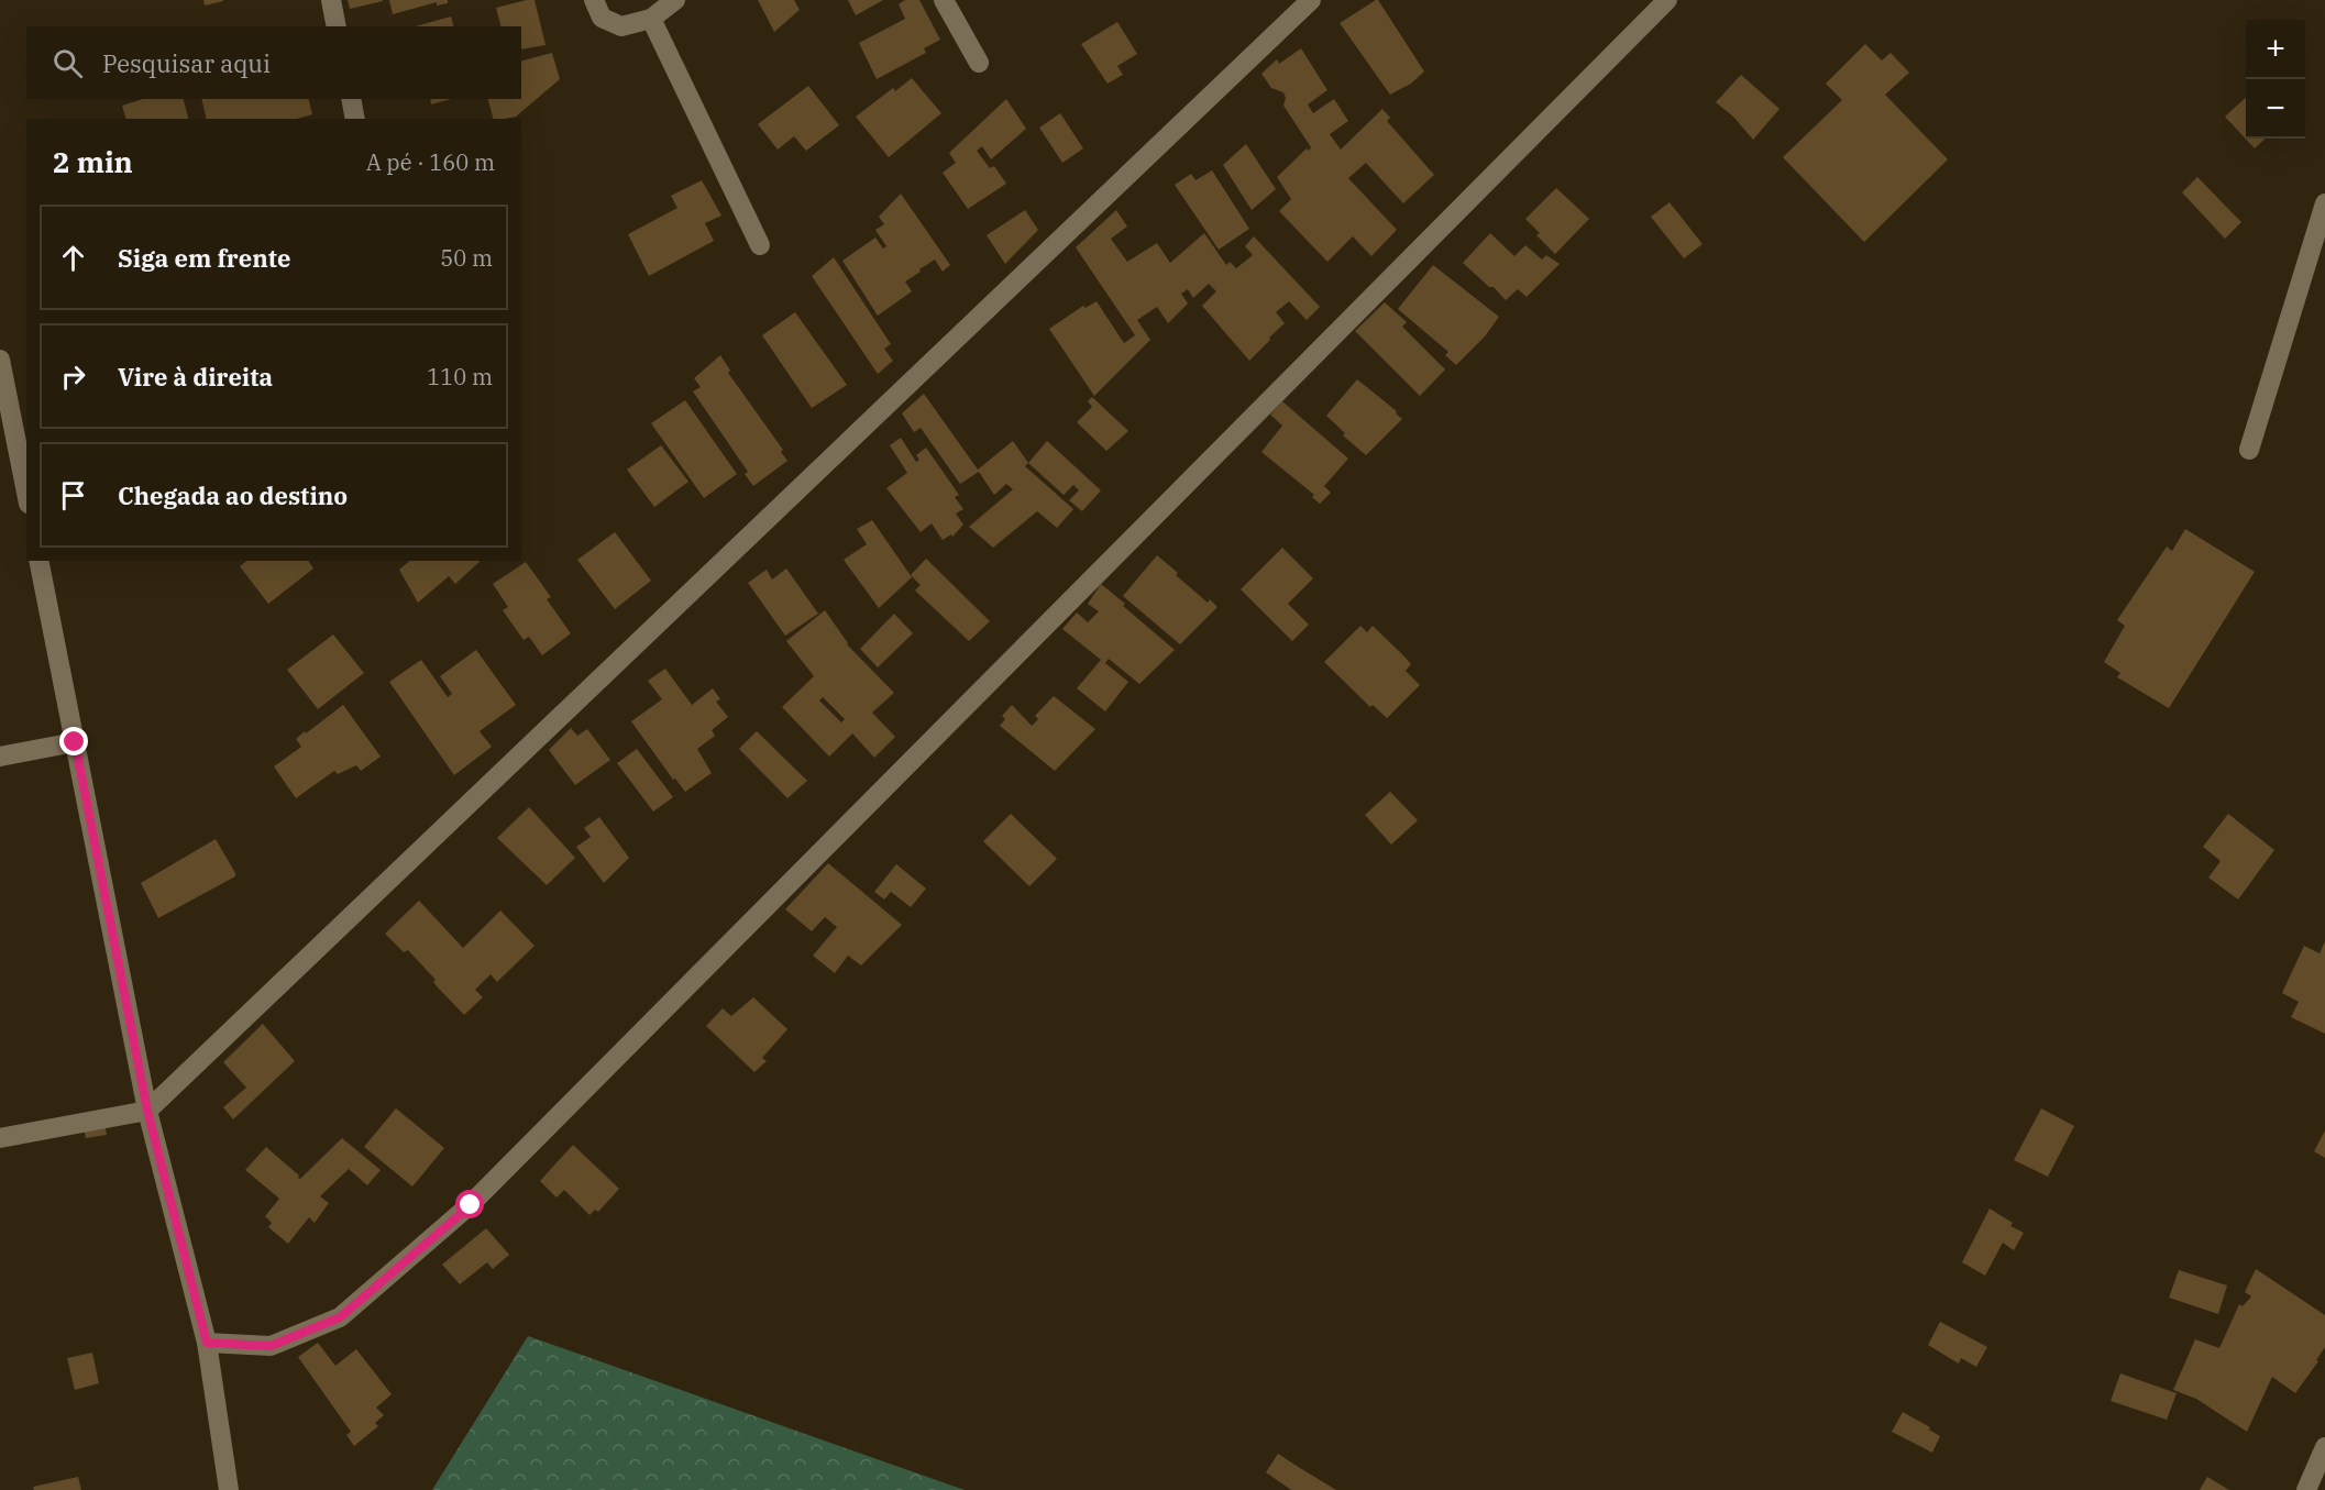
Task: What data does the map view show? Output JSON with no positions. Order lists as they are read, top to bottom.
{
  "page": {
    "map_buttons": ["+", "−"],
    "search": "Pesquisar aqui",
    "heading": ["2 min", "A pé · 160 m"],
    "list": [
      ["Siga em frente", "50 m"],
      ["Vire à direita", "110 m"],
      "Chegada ao destino"
    ]
  }
}
